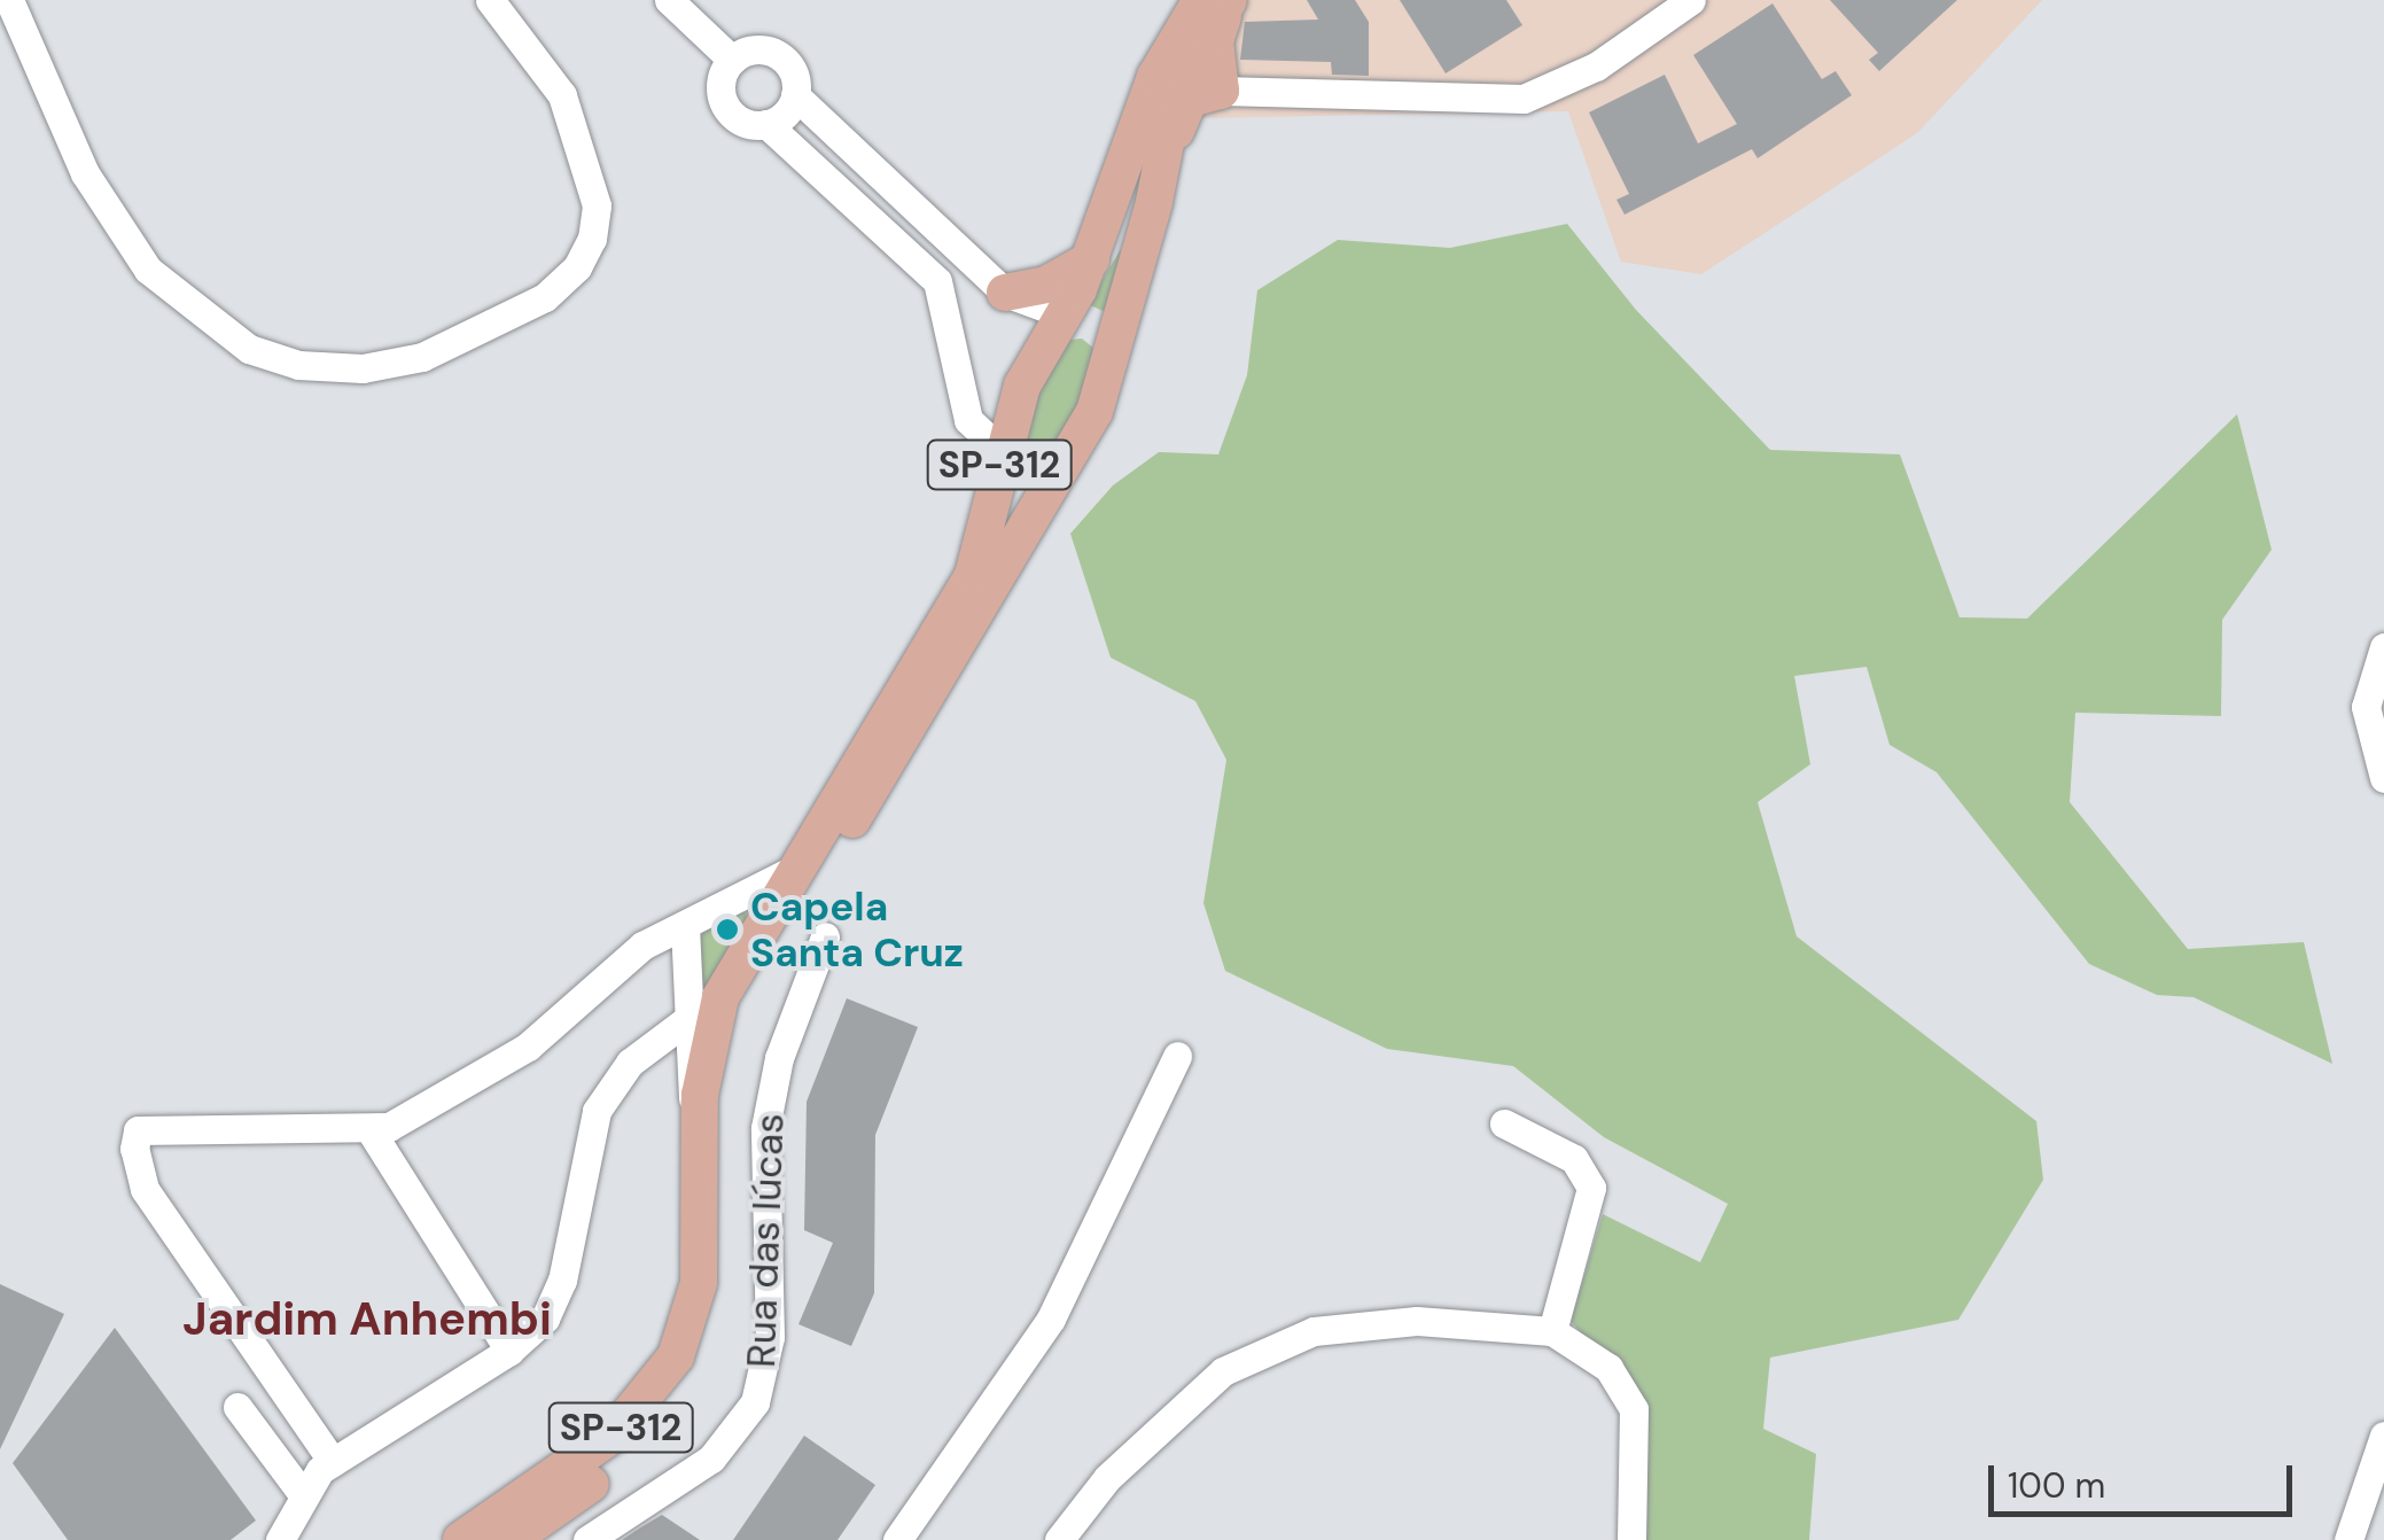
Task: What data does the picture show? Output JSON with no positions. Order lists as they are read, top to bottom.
{
  "streets": {
    "main road": ["SP-312"],
    "street": ["Rua das Iúcas"]
  },
  "districts": ["Jardim Anhembi"],
  "places": ["Capela Santa Cruz"],
  "scale_bar": "100 m"
}
